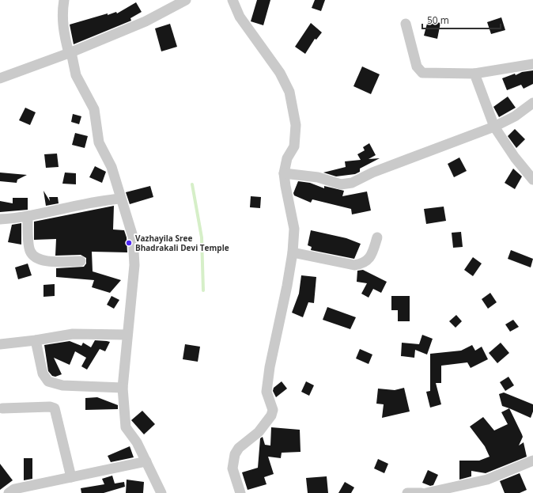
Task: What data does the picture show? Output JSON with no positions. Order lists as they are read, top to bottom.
{
  "places": ["Vazhayila Sree Bhadrakali Devi Temple"],
  "scale_bar": "50 m"
}
